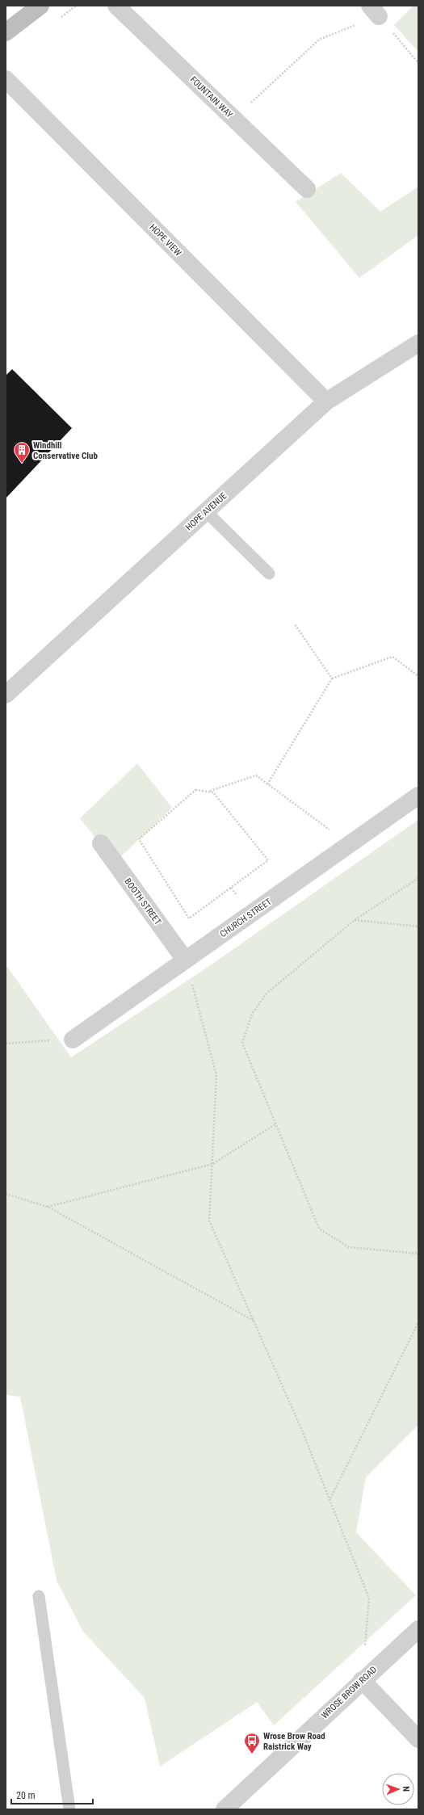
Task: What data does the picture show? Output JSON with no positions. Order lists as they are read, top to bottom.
{
  "streets": {
    "street": [
      "FOUNTAIN WAY",
      "HOPE VIEW",
      "HOPE AVENUE",
      "BOOTH STREET",
      "CHURCH STREET",
      "WROSE BROW ROAD"
    ]
  },
  "crossings": [
    ["HOPE VIEW", "HOPE AVENUE"],
    ["BOOTH STREET", "CHURCH STREET"]
  ],
  "places": {
    "building": ["Windhill Conservative Club"],
    "bus stop": ["Wrose Brow Road Raistrick Way"]
  },
  "scale_bar": "20 m",
  "north": "right"
}
